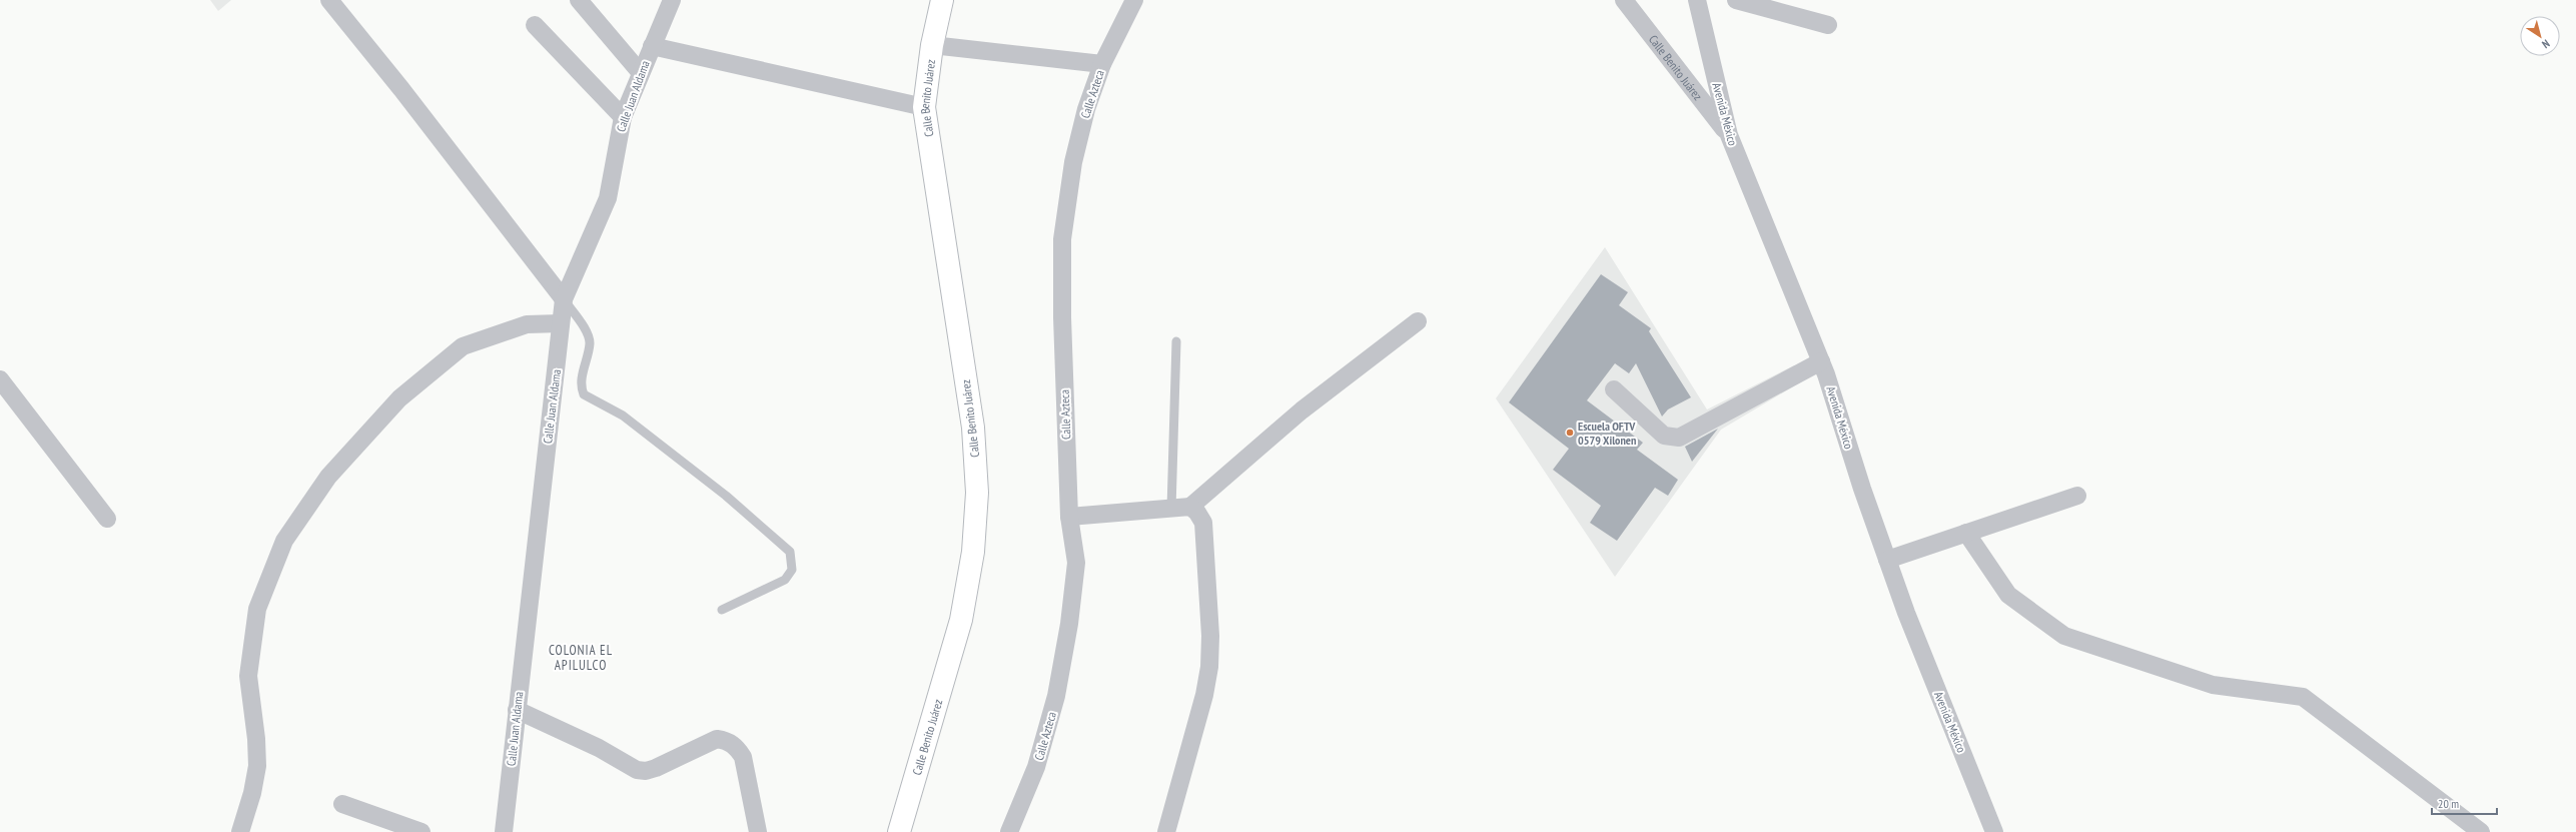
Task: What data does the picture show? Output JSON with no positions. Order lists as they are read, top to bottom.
{
  "streets": {
    "main road": ["Calle Benito Juárez"],
    "street": ["Calle Azteca", "Calle Juan Aldama", "Avenida México"]
  },
  "crossings": [
    ["Calle Benito Juárez", "Avenida México"]
  ],
  "districts": ["COLONIA EL APILULCO"],
  "places": ["Escuela OFTV 0579 Xilonen"],
  "scale_bar": "20 m",
  "north": "bottom right"
}
